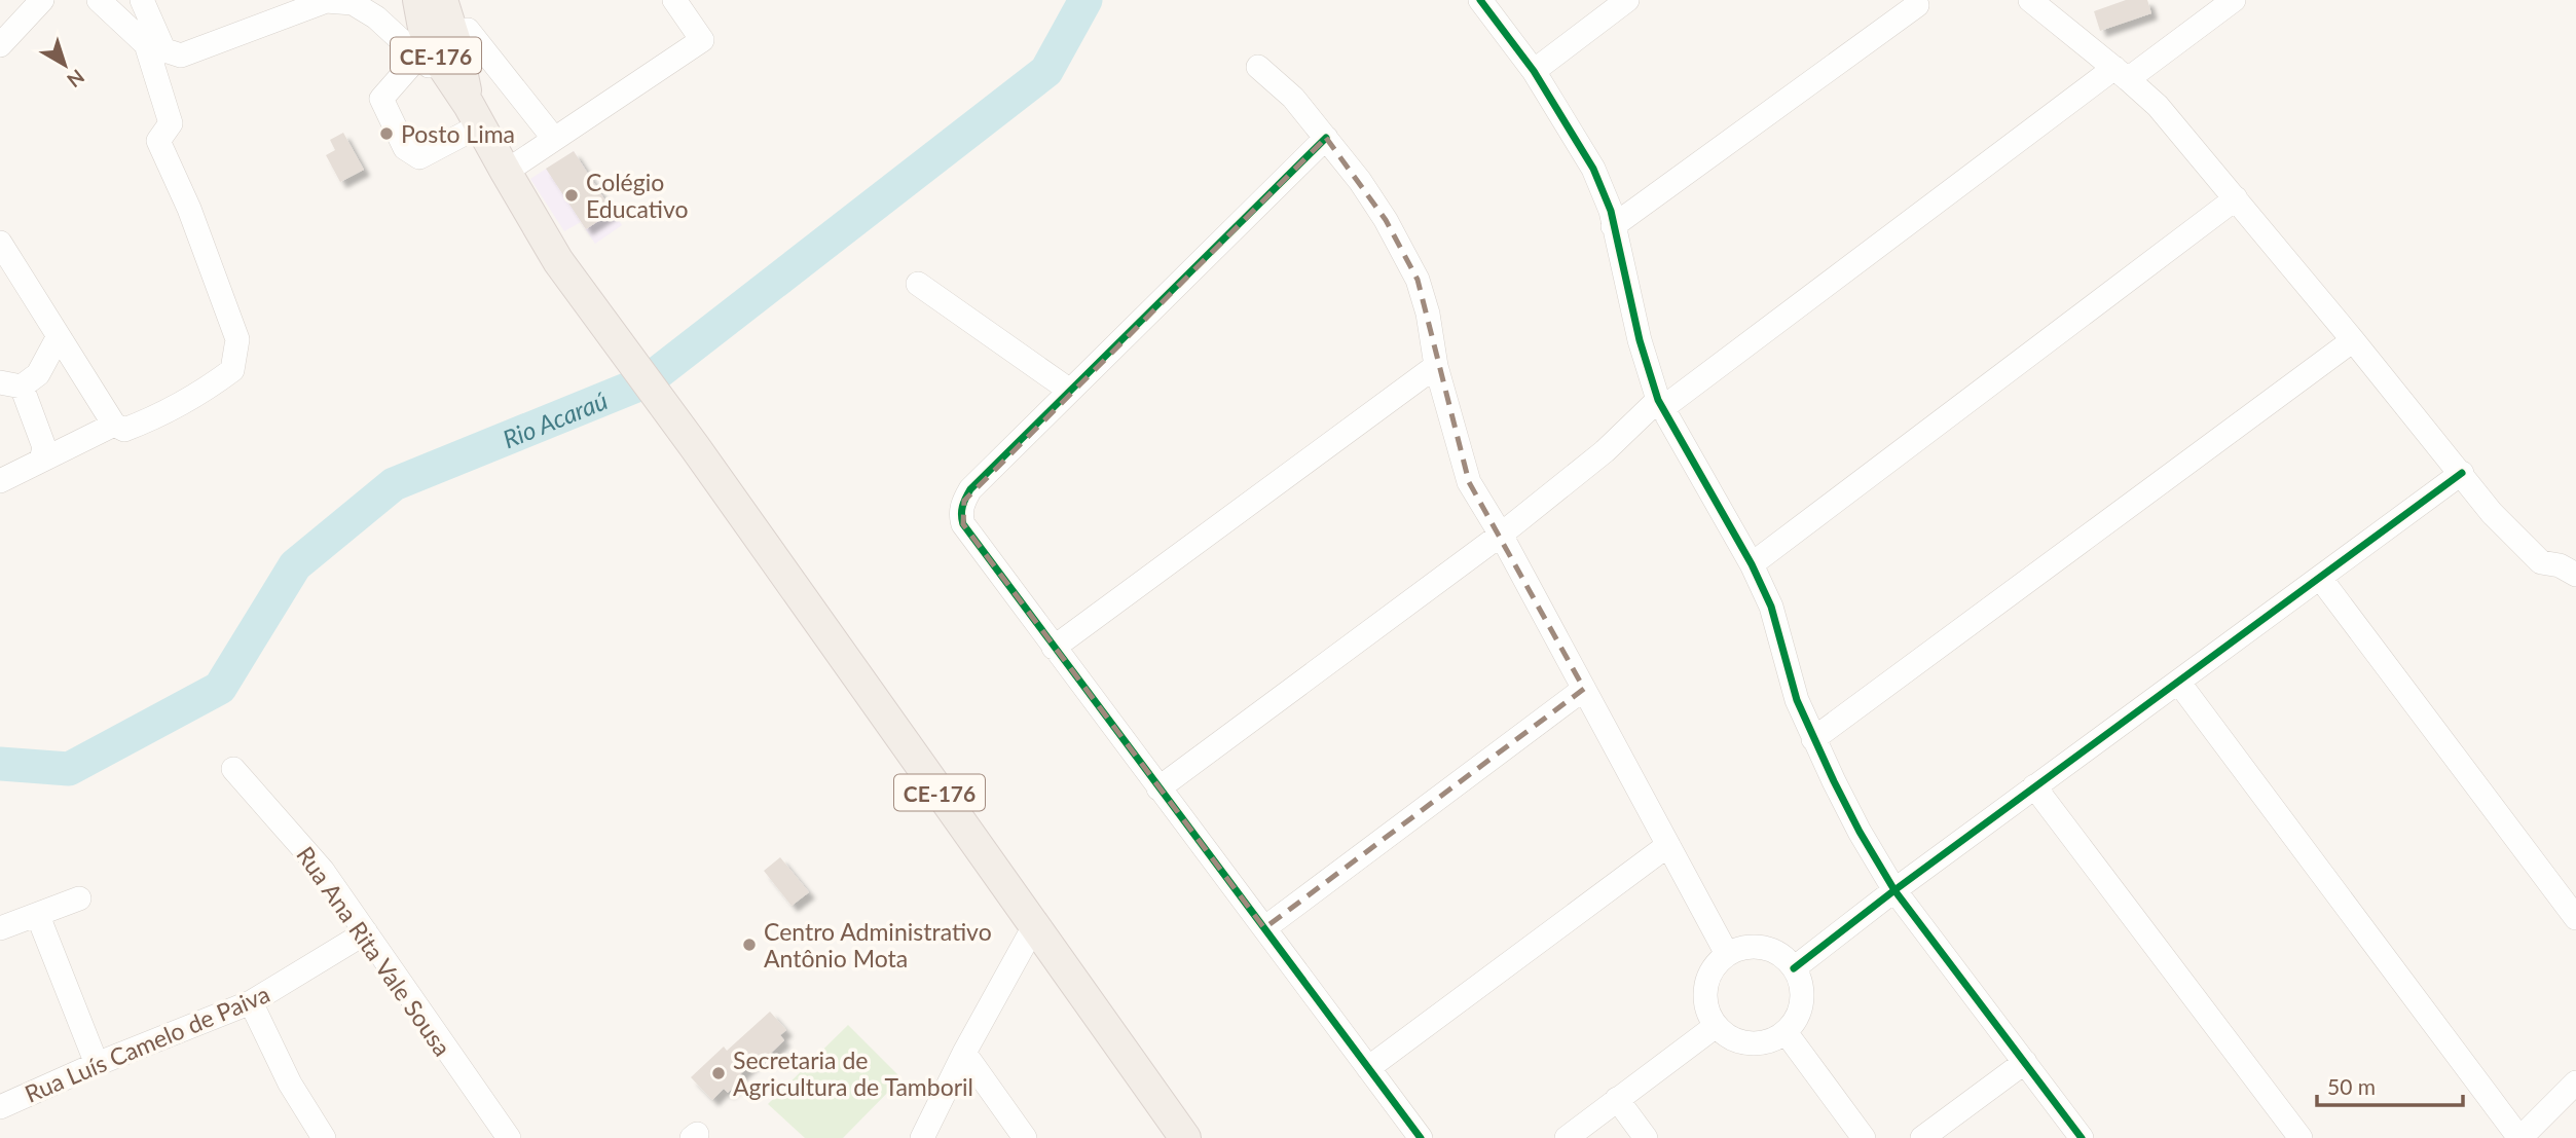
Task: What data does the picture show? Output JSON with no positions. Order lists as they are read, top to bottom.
{
  "streets": {
    "main road": ["CE-176"],
    "street": ["Rua Ana Rita Vale Sousa", "Rua Luís Camelo de Paiva"]
  },
  "crossings": [
    ["Rua Ana Rita Vale Sousa", "Rua Luís Camelo de Paiva"]
  ],
  "water": ["Rio Acaraú"],
  "places": [
    "Posto Lima",
    "Colégio Educativo",
    "Centro Administrativo Antônio Mota",
    "Secretaria de Agricultura de Tamboril"
  ],
  "scale_bar": "50 m",
  "north": "bottom right"
}
